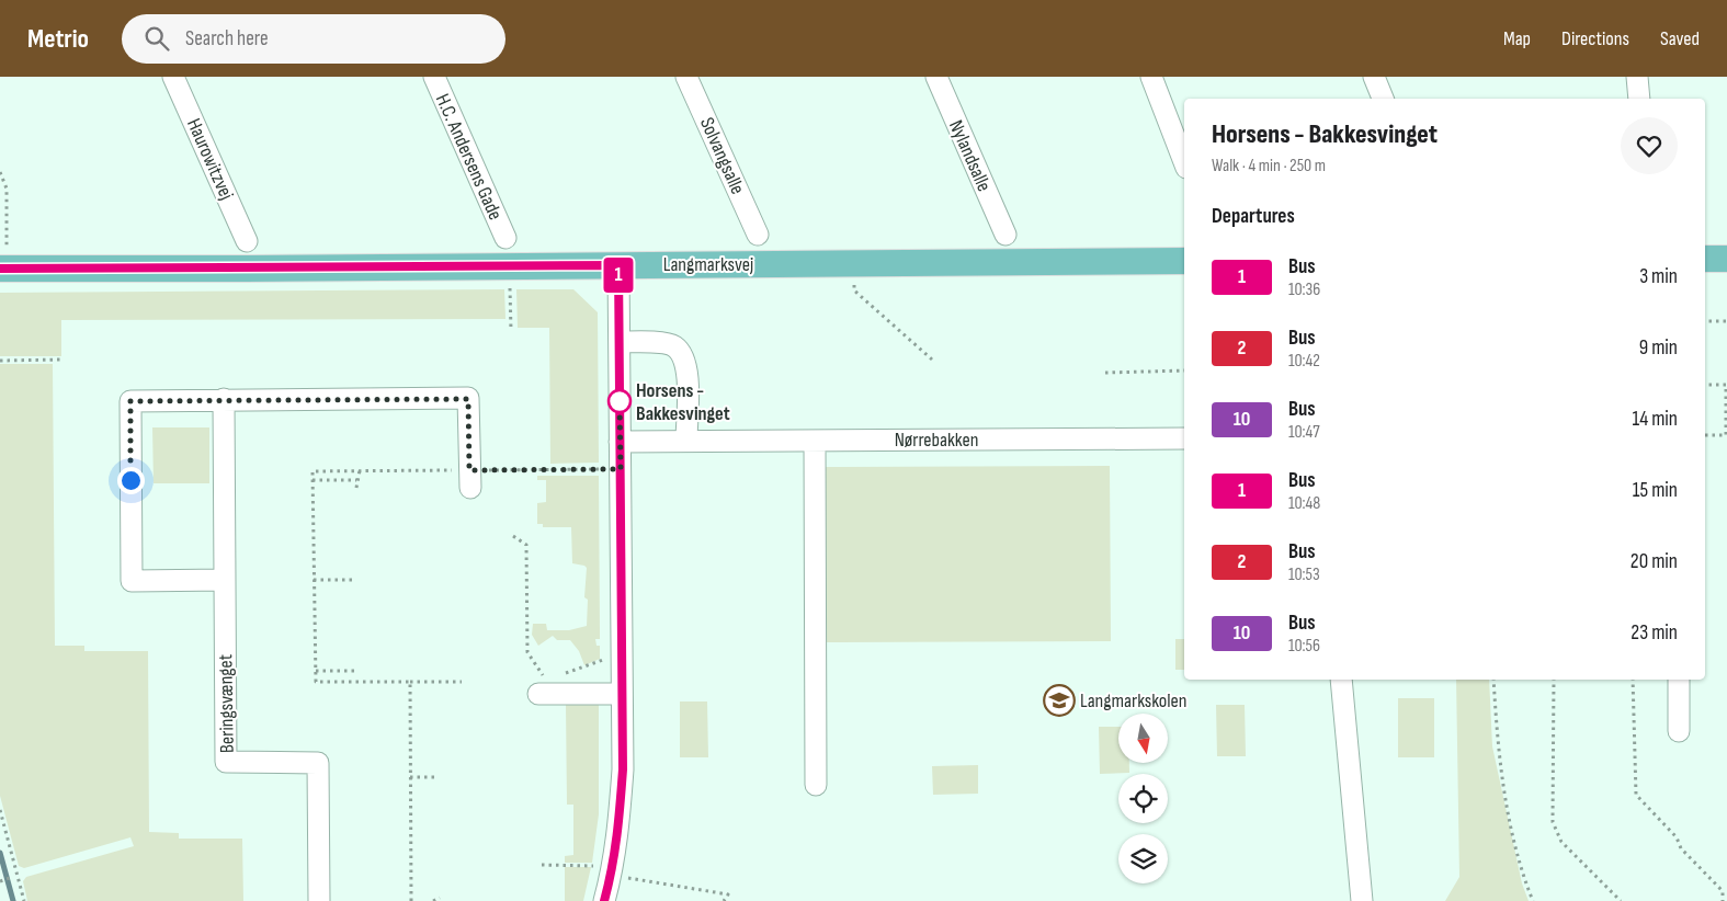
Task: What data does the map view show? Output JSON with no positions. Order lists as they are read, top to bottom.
{
  "streets": {
    "main road": ["Langmarksvej"],
    "street": [
      "Solvangsalle",
      "Nylandsalle",
      "H.C. Andersens Gade",
      "Haurowitzvej",
      "Nørrebakken",
      "Beringsvænget"
    ]
  },
  "places": {
    "other": ["Horsens - Bakkesvinget"],
    "school or university": ["Langmarkskolen"]
  },
  "lines": ["bus line 1"],
  "north": "bottom",
  "page": {
    "header": "Metrio",
    "search": "Search here",
    "nav": ["Map", "Directions", "Saved"],
    "on_map": "1",
    "heading": [
      ["Horsens - Bakkesvinget", "Walk · 4 min · 250 m"],
      "Departures"
    ],
    "list": [
      {
        "mark": "1",
        "name": "Bus",
        "note": "10:36",
        "value": "3 min"
      },
      {
        "mark": "2",
        "name": "Bus",
        "note": "10:42",
        "value": "9 min"
      },
      {
        "mark": "10",
        "name": "Bus",
        "note": "10:47",
        "value": "14 min"
      },
      {
        "mark": "1",
        "name": "Bus",
        "note": "10:48",
        "value": "15 min"
      },
      {
        "mark": "2",
        "name": "Bus",
        "note": "10:53",
        "value": "20 min"
      },
      {
        "mark": "10",
        "name": "Bus",
        "note": "10:56",
        "value": "23 min"
      }
    ]
  }
}
